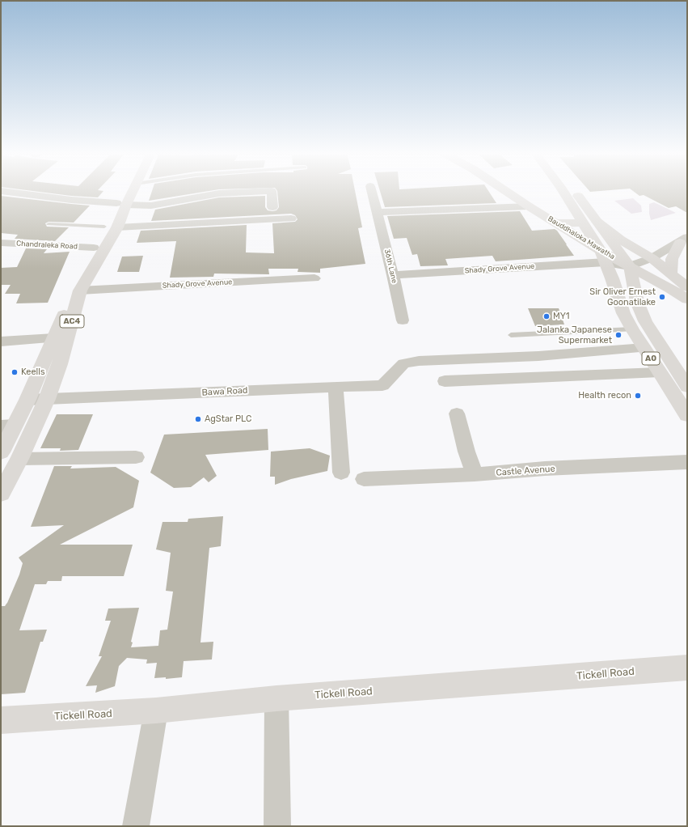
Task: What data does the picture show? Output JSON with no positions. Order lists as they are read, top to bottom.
{
  "streets": {
    "main road": [
      "Bauddhaloka Mawatha",
      "AC4",
      "A0",
      "Tickell Road"
    ],
    "street": [
      "Chandraleka Road",
      "36th Lane",
      "Shady Grove Avenue",
      "Bawa Road",
      "Castle Avenue"
    ]
  },
  "crossings": [
    ["Bauddhaloka Mawatha", "Shady Grove Avenue"],
    ["Bauddhaloka Mawatha", "A0"],
    ["Chandraleka Road", "AC4"],
    ["36th Lane", "Shady Grove Avenue"],
    ["Shady Grove Avenue", "AC4"],
    ["Shady Grove Avenue", "A0"],
    ["AC4", "Bawa Road"],
    ["A0", "Bawa Road"]
  ],
  "places": [
    "Sir Oliver Ernest Goonatilake",
    "MY1",
    "Jalanka Japanese Supermarket",
    "Keells",
    "Health recon",
    "AgStar PLC"
  ]
}
